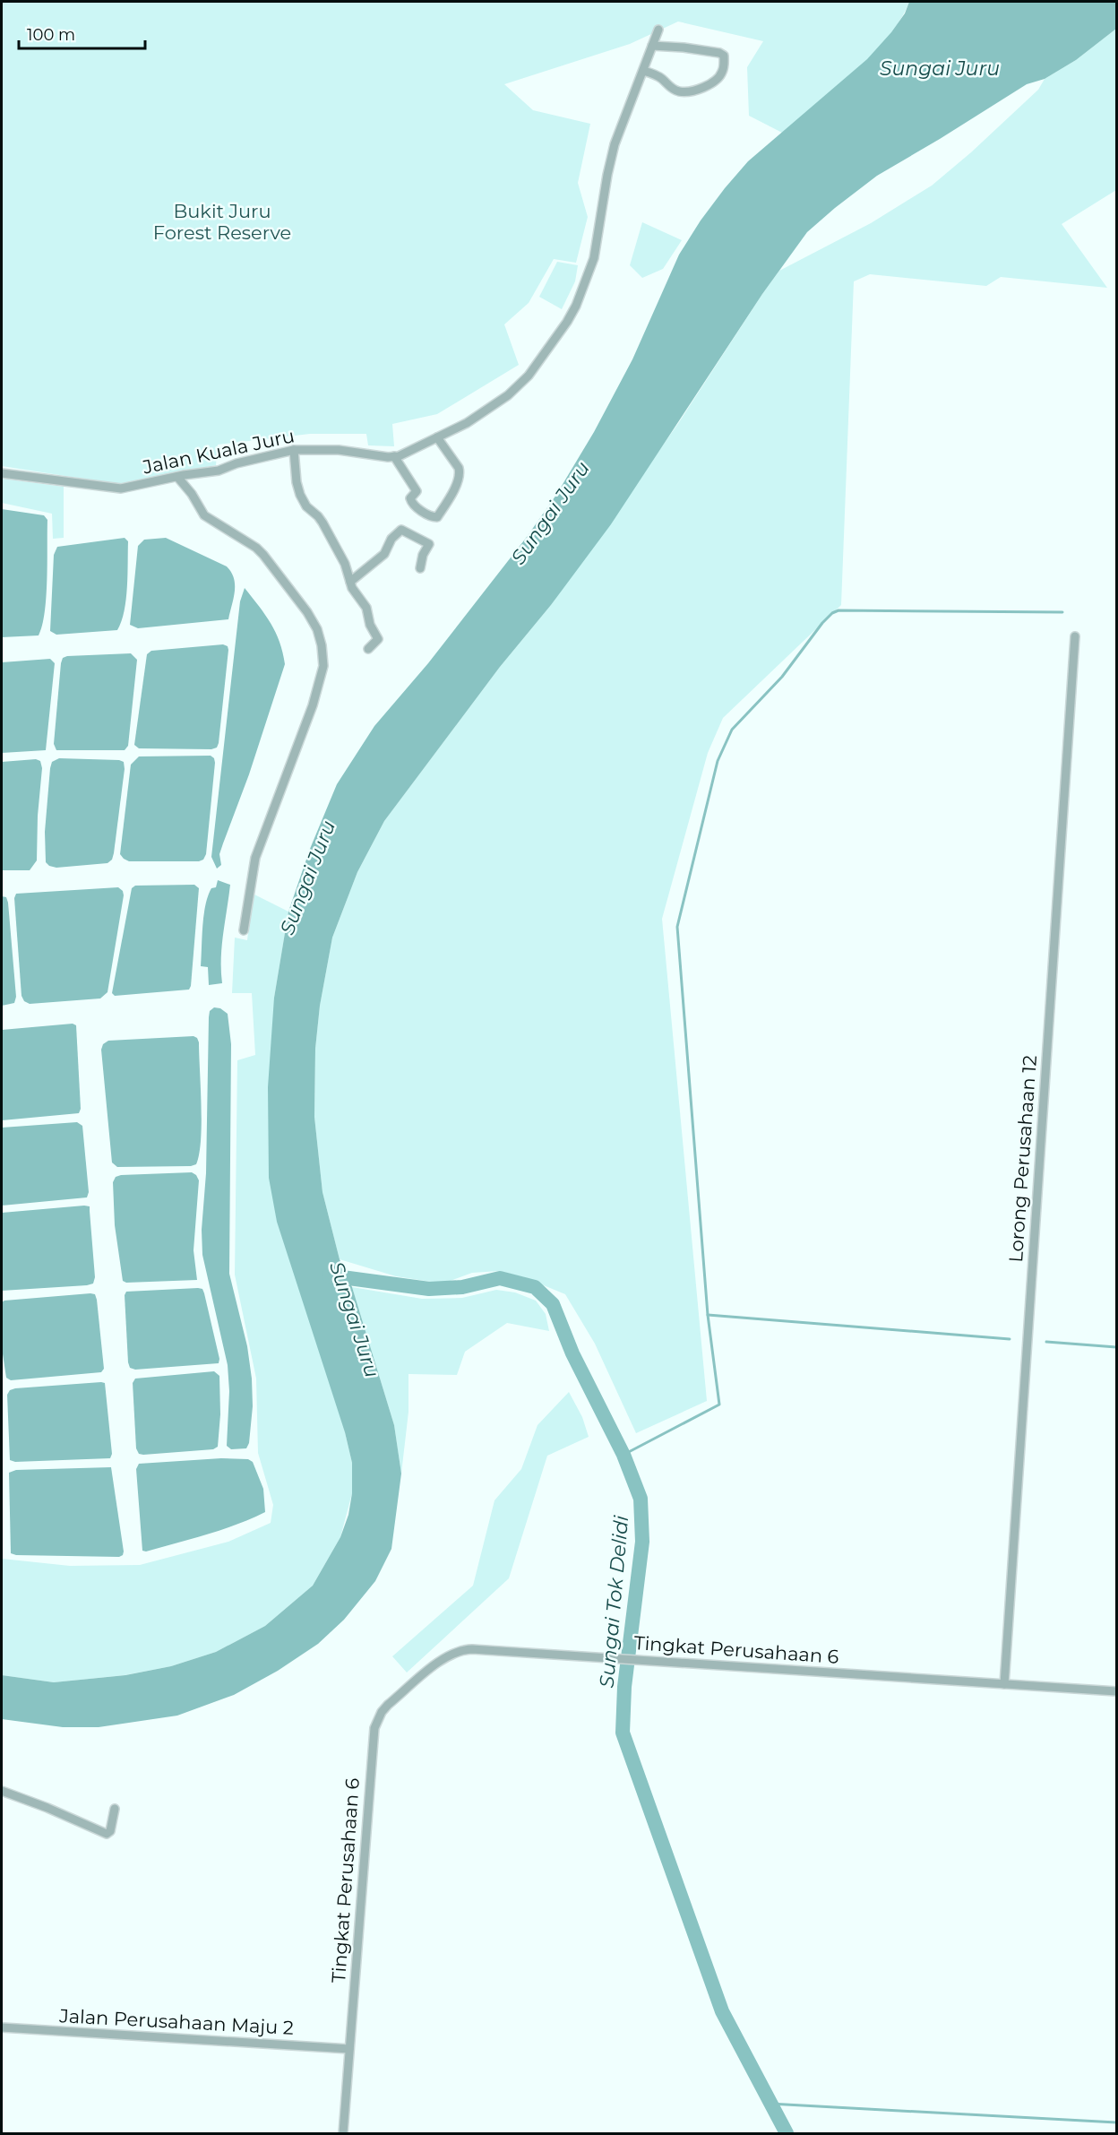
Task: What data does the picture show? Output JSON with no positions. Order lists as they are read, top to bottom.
{
  "streets": {
    "street": [
      "Jalan Kuala Juru",
      "Lorong Perusahaan 12",
      "Tingkat Perusahaan 6",
      "Jalan Perusahaan Maju 2"
    ]
  },
  "crossings": [
    ["Lorong Perusahaan 12", "Tingkat Perusahaan 6"],
    ["Tingkat Perusahaan 6", "Jalan Perusahaan Maju 2"]
  ],
  "water": ["Sungai Juru", "Sungai Tok Delidi"],
  "parks": ["Bukit Juru Forest Reserve"],
  "scale_bar": "100 m"
}
